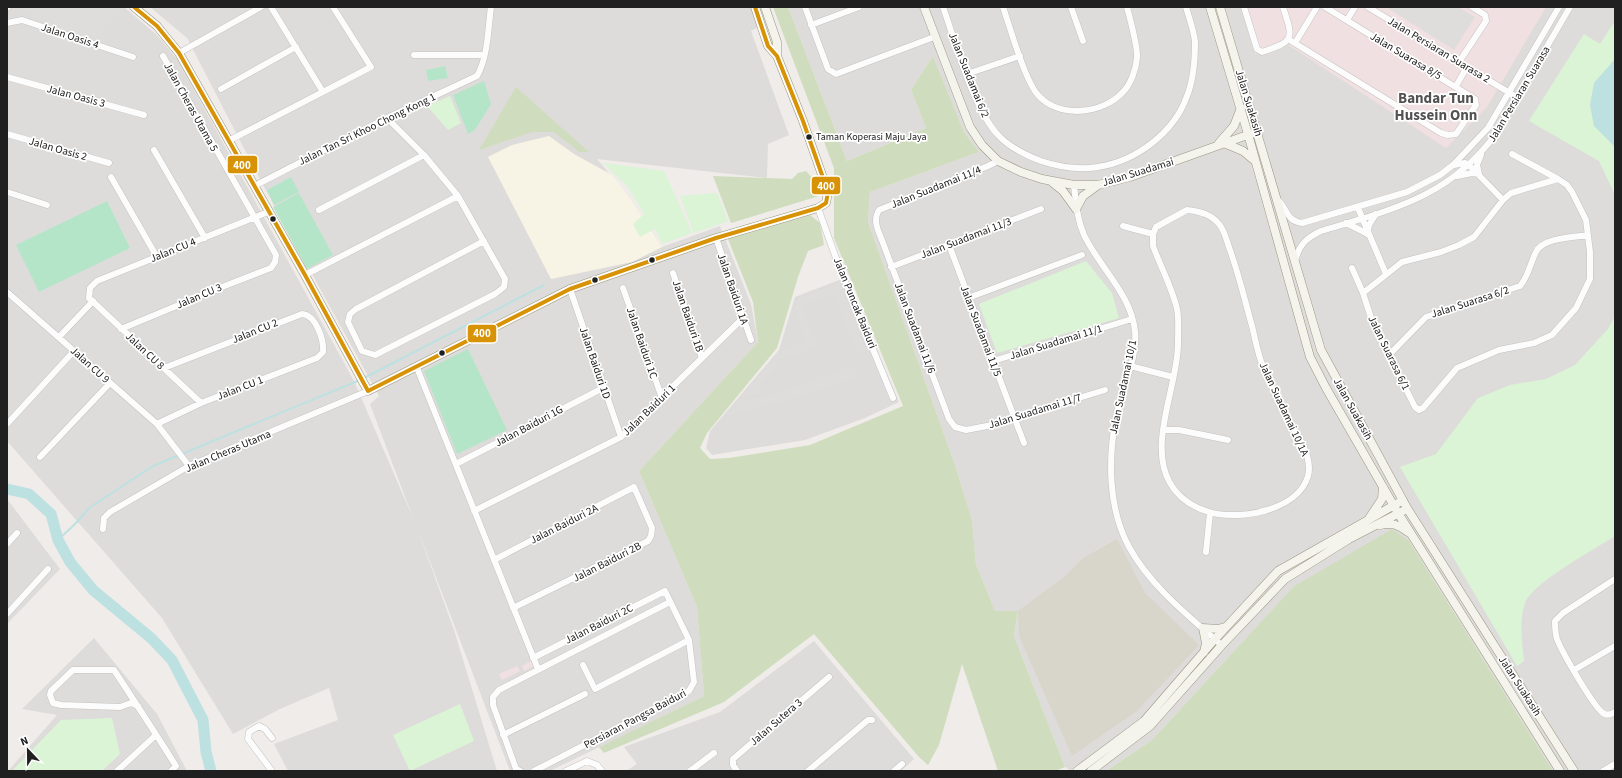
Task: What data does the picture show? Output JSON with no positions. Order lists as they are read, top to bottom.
{
  "streets": {
    "street": [
      "Jalan Oasis 4",
      "Jalan Persiaran Suarasa 2",
      "Jalan Suarasa 8/5",
      "Jalan Suadamai 6/2",
      "Jalan Persiaran Suarasa",
      "Jalan Oasis 3",
      "Jalan Suakasih",
      "Jalan Cheras Utama 5",
      "Jalan Tan Sri Khoo Chong Kong 1",
      "Jalan Oasis 2",
      "Jalan Suadamai",
      "Jalan Suadamai 11/4",
      "Jalan Suadamai 11/3",
      "Jalan CU 4",
      "Jalan Baiduri 1A",
      "Jalan CU 3",
      "Jalan Suarasa 6/2",
      "Jalan Puncak Baiduri",
      "Jalan Baiduri 1B",
      "Jalan Suadamai 11/6",
      "Jalan CU 2",
      "Jalan Suadamai 11/5",
      "Jalan Suadamai 11/1",
      "Jalan Baiduri 1C",
      "Jalan CU 8",
      "Jalan Suarasa 6/1",
      "Jalan Baiduri 1D",
      "Jalan CU 9",
      "Jalan Suadamai 10/1",
      "Jalan CU 1",
      "Jalan Suadamai 10/1A",
      "Jalan Baiduri 1",
      "Jalan Suadamai 11/7",
      "Jalan Baiduri 1G",
      "Jalan Cheras Utama",
      "Jalan Baiduri 2A",
      "Jalan Baiduri 2B",
      "Jalan Baiduri 2C",
      "Persiaran Pangsa Baiduri",
      "Jalan Sutera 3"
    ]
  },
  "crossings": [
    ["Jalan Persiaran Suarasa 2", "Jalan Persiaran Suarasa"],
    ["Jalan Persiaran Suarasa", "Jalan Suakasih"],
    ["Jalan Suakasih", "Jalan Suadamai"],
    ["Jalan Cheras Utama 5", "Jalan CU 4"],
    ["Jalan Cheras Utama 5", "Jalan CU 3"],
    ["Jalan Suadamai", "Jalan Suadamai 11/4"],
    ["Jalan Suadamai", "Jalan Suadamai 10/1"],
    ["Jalan Suadamai 11/4", "Jalan Suadamai 11/6"],
    ["Jalan Suadamai 11/3", "Jalan Suadamai 11/6"],
    ["Jalan Suadamai 11/3", "Jalan Suadamai 11/5"],
    ["Jalan CU 4", "Jalan CU 8"],
    ["Jalan CU 4", "Jalan CU 9"],
    ["Jalan Baiduri 1A", "Jalan Baiduri 1"],
    ["Jalan CU 3", "Jalan CU 8"],
    ["Jalan Suarasa 6/2", "Jalan Suarasa 6/1"],
    ["Jalan Baiduri 1B", "Jalan Baiduri 1"],
    ["Jalan Suadamai 11/6", "Jalan Suadamai 11/7"],
    ["Jalan CU 2", "Jalan CU 8"],
    ["Jalan CU 2", "Jalan CU 1"],
    ["Jalan Suadamai 11/5", "Jalan Suadamai 11/1"],
    ["Jalan Suadamai 11/5", "Jalan Suadamai 11/7"],
    ["Jalan Suadamai 11/1", "Jalan Suadamai 10/1"],
    ["Jalan Baiduri 1C", "Jalan Baiduri 1"],
    ["Jalan CU 8", "Jalan CU 1"],
    ["Jalan Baiduri 1D", "Jalan Baiduri 1"],
    ["Jalan Baiduri 1D", "Jalan Baiduri 1G"],
    ["Jalan CU 9", "Jalan CU 1"],
    ["Jalan CU 9", "Jalan Cheras Utama"],
    ["Jalan Baiduri 2A", "Jalan Baiduri 2B"],
    ["Jalan Baiduri 2C", "Persiaran Pangsa Baiduri"]
  ],
  "districts": ["Bandar Tun Hussein Onn"],
  "places": ["Taman Koperasi Maju Jaya"],
  "lines": ["transit line 400"],
  "north": "top"
}
